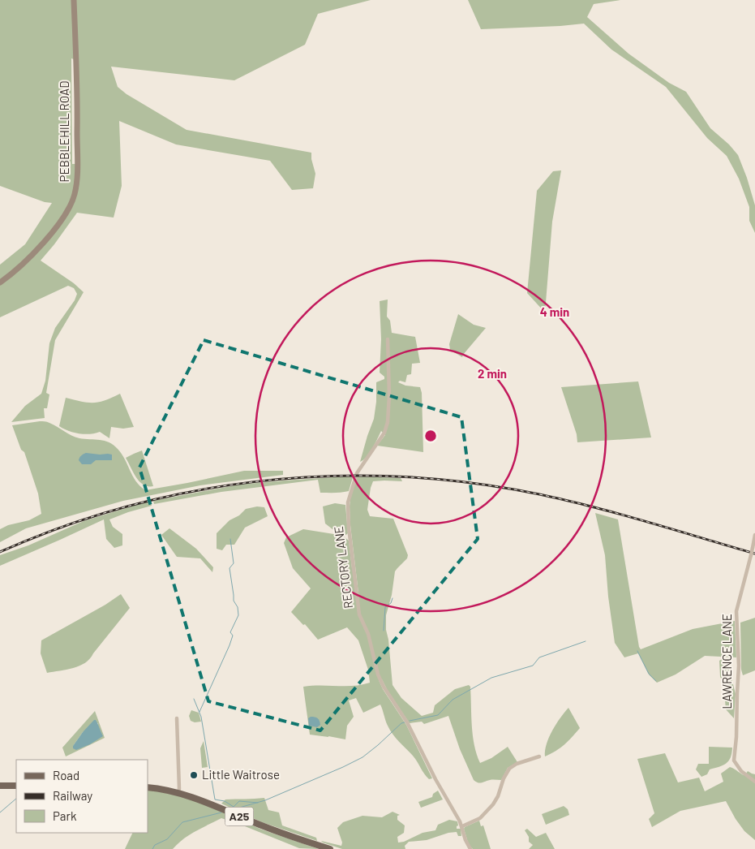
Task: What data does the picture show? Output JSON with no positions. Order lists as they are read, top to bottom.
{
  "streets": {
    "main road": ["PEBBLEHILL ROAD", "A25"],
    "street": ["RECTORY LANE", "LAWRENCE LANE"]
  },
  "places": ["Little Waitrose"],
  "legend": ["Road", "Railway", "Park"],
  "rings": ["4 min", "2 min"]
}
